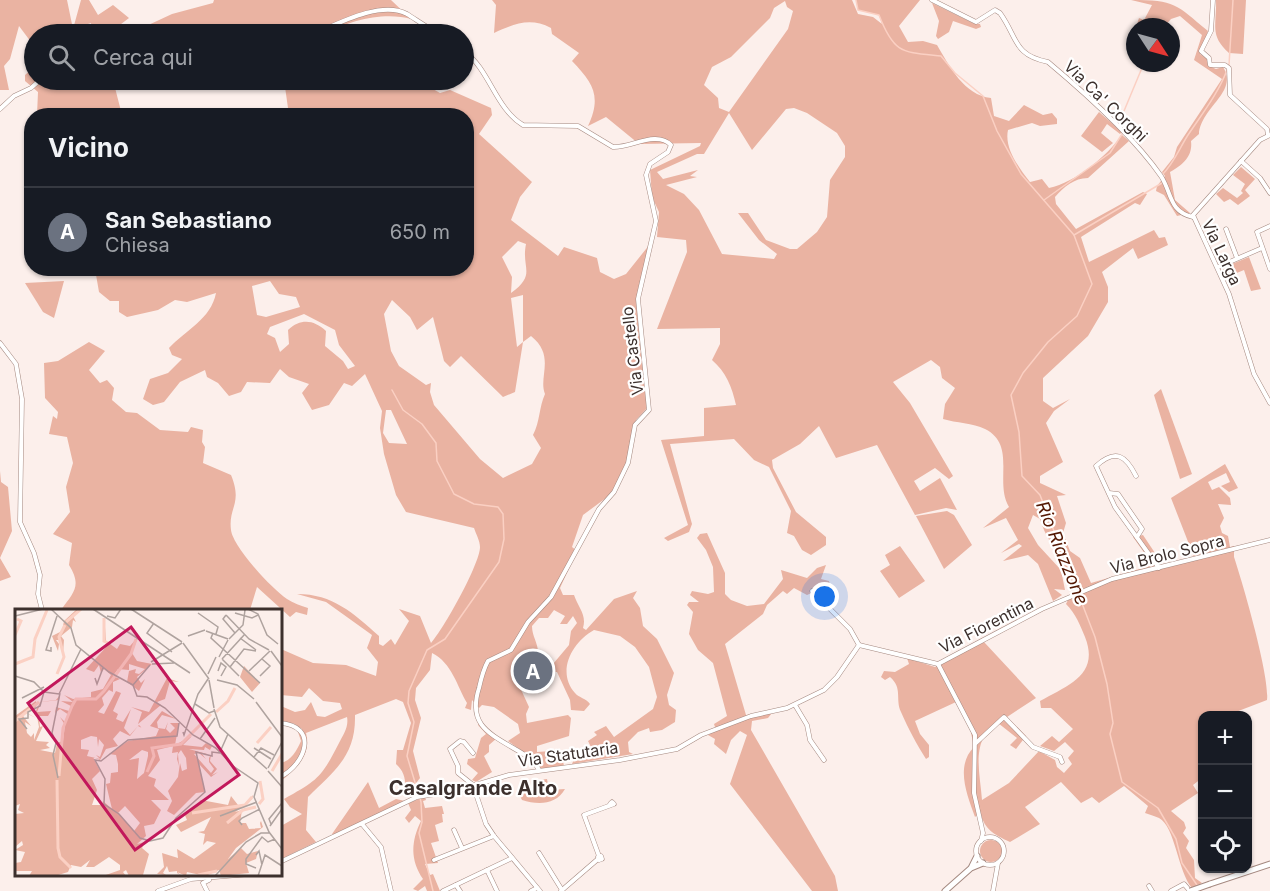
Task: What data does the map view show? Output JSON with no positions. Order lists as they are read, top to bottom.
{
  "streets": {
    "street": [
      "Via Ca' Corghi",
      "Via Larga",
      "Via Castello",
      "Via Brolo Sopra",
      "Via Fiorentina",
      "Via Statutaria"
    ]
  },
  "crossings": [
    ["Via Ca' Corghi", "Via Larga"],
    ["Via Castello", "Via Statutaria"],
    ["Via Brolo Sopra", "Via Fiorentina"]
  ],
  "districts": ["Casalgrande Alto"],
  "water": ["Rio Riazzone"],
  "north": "bottom right",
  "page": {
    "search": "Cerca qui",
    "heading": "Vicino",
    "list": [
      {
        "mark": "A",
        "name": "San Sebastiano",
        "note": "Chiesa",
        "value": "650 m"
      }
    ],
    "pins": "A",
    "map_buttons": ["+", "−"]
  }
}
